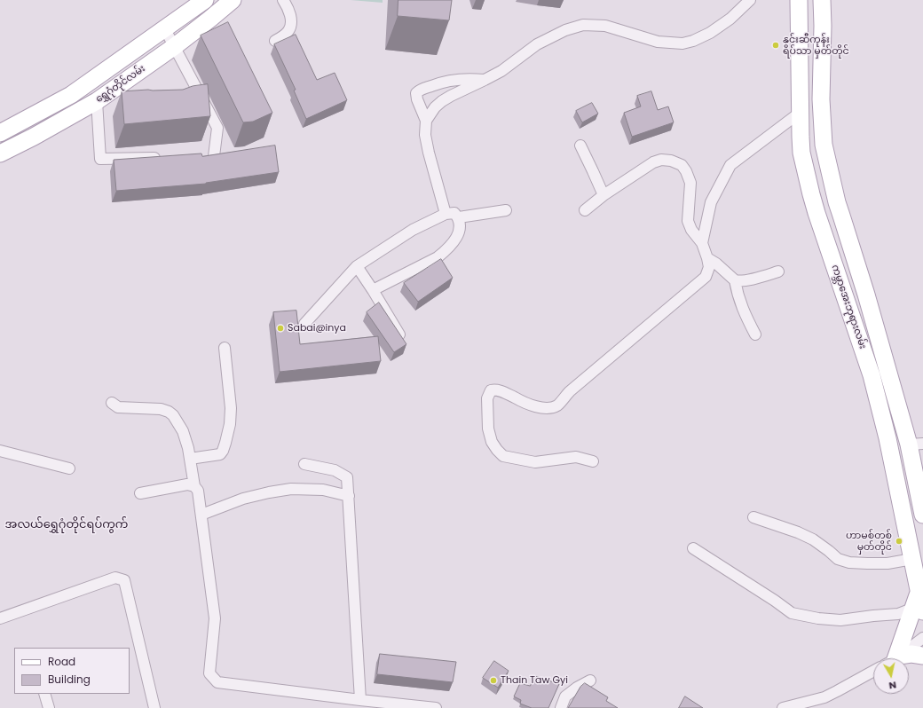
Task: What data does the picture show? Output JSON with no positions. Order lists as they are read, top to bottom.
{
  "streets": {
    "main road": ["ရွှေဂုံတိုင်လမ်း", "ကမ္ဘာအေးဘုရားလမ်း"]
  },
  "districts": ["အလယ်ရွှေဂုံတိုင်ရပ်ကွက်"],
  "places": [
    "နှင်းဆီကုန်း ရိပ်သာ မှတ်တိုင်",
    "Sabai@inya",
    "ဟာမစ်တစ် မှတ်တိုင်",
    "Thain Taw Gyi"
  ],
  "legend": ["Road", "Building"],
  "north": "bottom"
}
